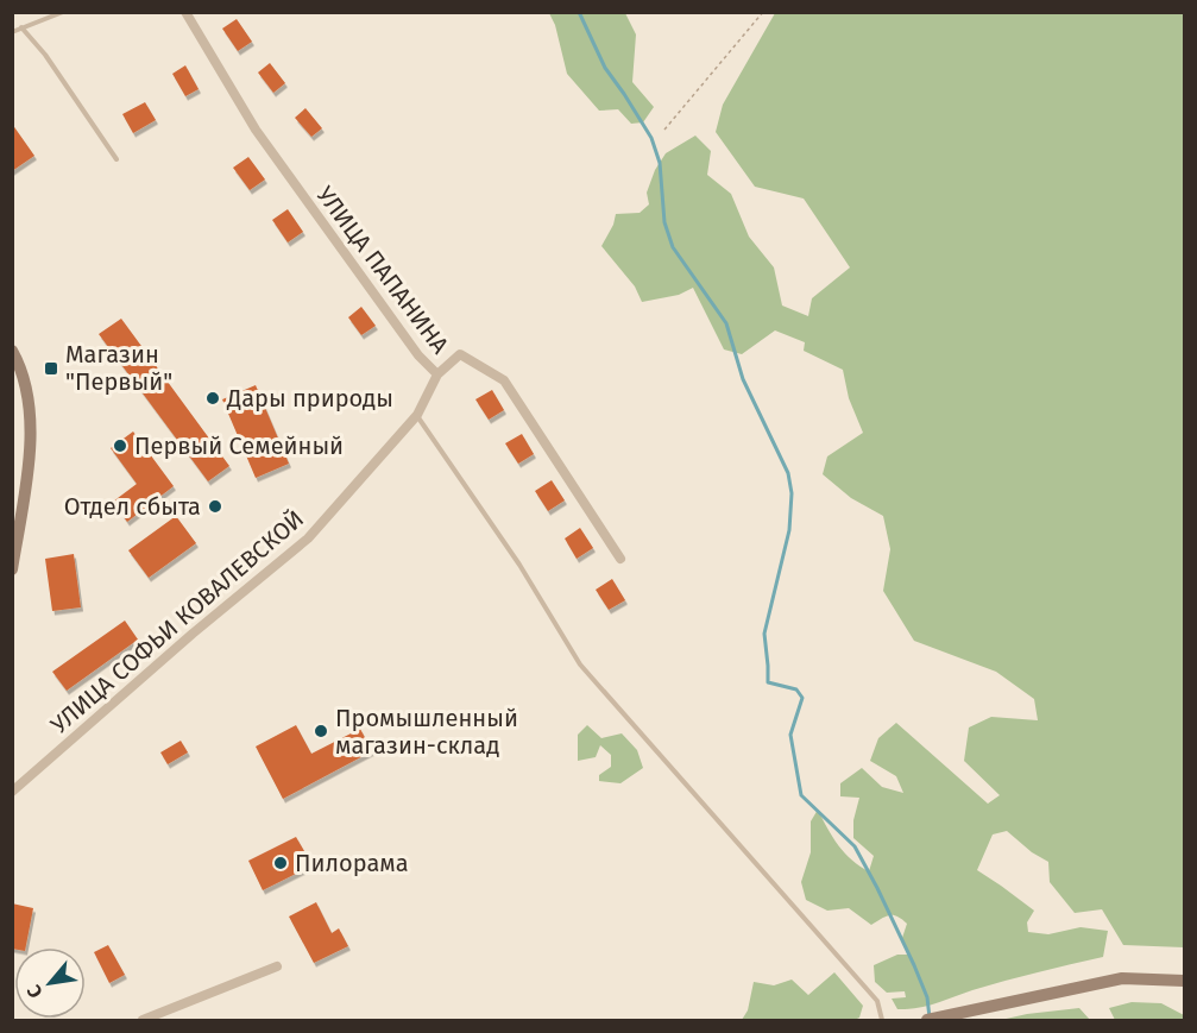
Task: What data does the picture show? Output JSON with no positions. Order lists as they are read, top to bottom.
{
  "streets": {
    "street": ["УЛИЦА ПАПАНИНА", "УЛИЦА СОФЬИ КОВАЛЕВСКОЙ"]
  },
  "crossings": [
    ["УЛИЦА ПАПАНИНА", "УЛИЦА СОФЬИ КОВАЛЕВСКОЙ"]
  ],
  "places": {
    "transit": ["Магазин \"Первый\""],
    "other": [
      "Дары природы",
      "Первый Семейный",
      "Отдел сбыта",
      "Промышленный магазин-склад",
      "Пилорама"
    ]
  },
  "north": "bottom left"
}
